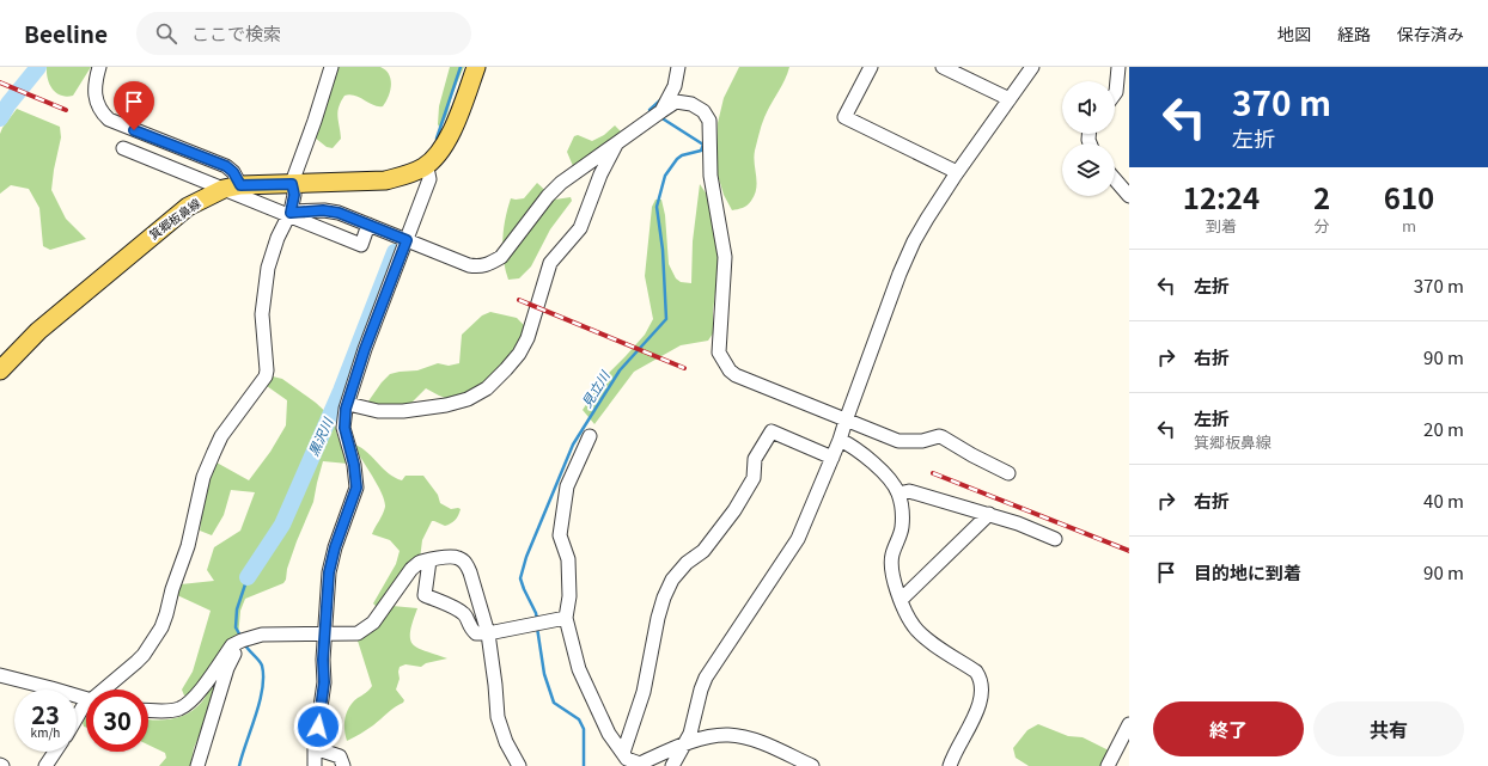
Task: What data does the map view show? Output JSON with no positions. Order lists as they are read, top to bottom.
{
  "streets": {
    "main road": ["箕郷板鼻線"]
  },
  "water": ["見立川", "黒沢川"],
  "page": {
    "header": "Beeline",
    "search": "ここで検索",
    "nav": ["地図", "経路", "保存済み"],
    "turn": ["370 m", "左折"],
    "eta": [
      "12:24",
      "到着",
      "2",
      "分",
      "610",
      "m"
    ],
    "list": [
      {
        "name": "左折",
        "value": "370 m"
      },
      {
        "name": "右折",
        "value": "90 m"
      },
      {
        "name": "左折",
        "note": "箕郷板鼻線",
        "value": "20 m"
      },
      {
        "name": "右折",
        "value": "40 m"
      },
      {
        "name": "目的地に到着",
        "value": "90 m"
      }
    ],
    "speed": "23 km/h",
    "limit": "30",
    "buttons": ["終了", "共有"]
  }
}
